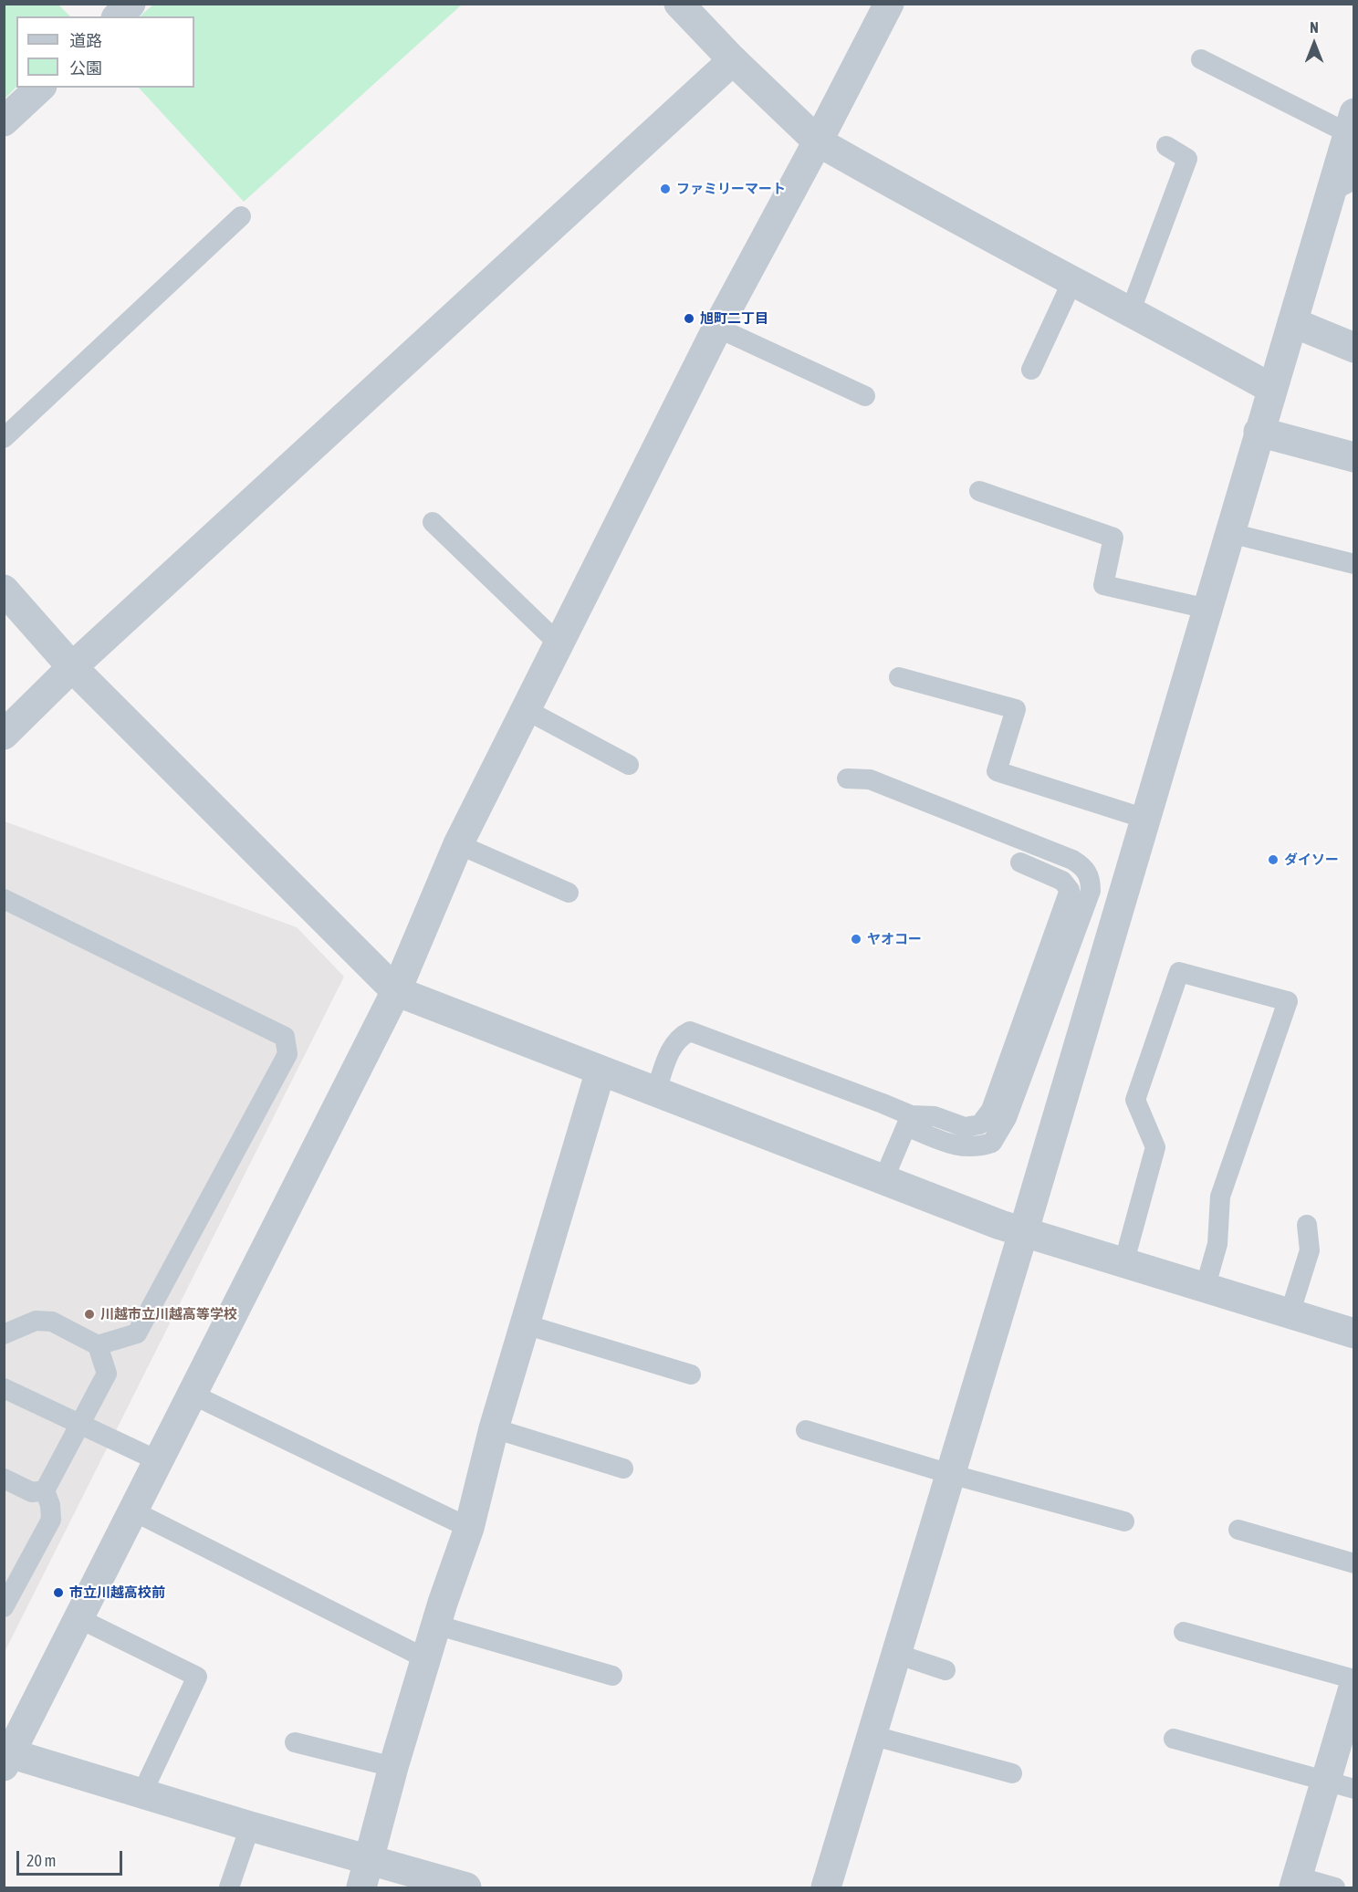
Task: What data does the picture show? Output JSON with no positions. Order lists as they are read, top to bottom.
{
  "places": [
    "ファミリーマート",
    "旭町二丁目",
    "ダイソー",
    "ヤオコー",
    "川越市立川越高等学校",
    "市立川越高校前"
  ],
  "legend": ["道路", "公園"],
  "scale_bar": "20 m",
  "north": "top"
}
